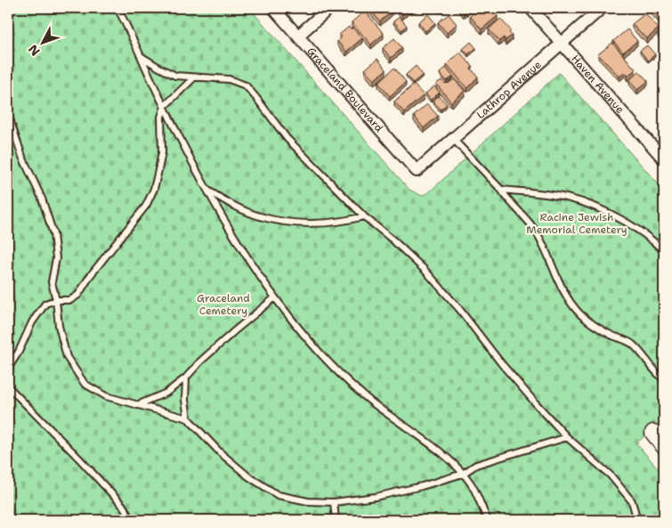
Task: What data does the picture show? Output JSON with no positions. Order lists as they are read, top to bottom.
{
  "streets": {
    "street": ["Haven Avenue", "Graceland Boulevard", "Lathrop Avenue"]
  },
  "crossings": [
    ["Haven Avenue", "Lathrop Avenue"],
    ["Graceland Boulevard", "Lathrop Avenue"]
  ],
  "parks": ["Racine Jewish Memorial Cemetery", "Graceland Cemetery"],
  "north": "bottom left"
}
